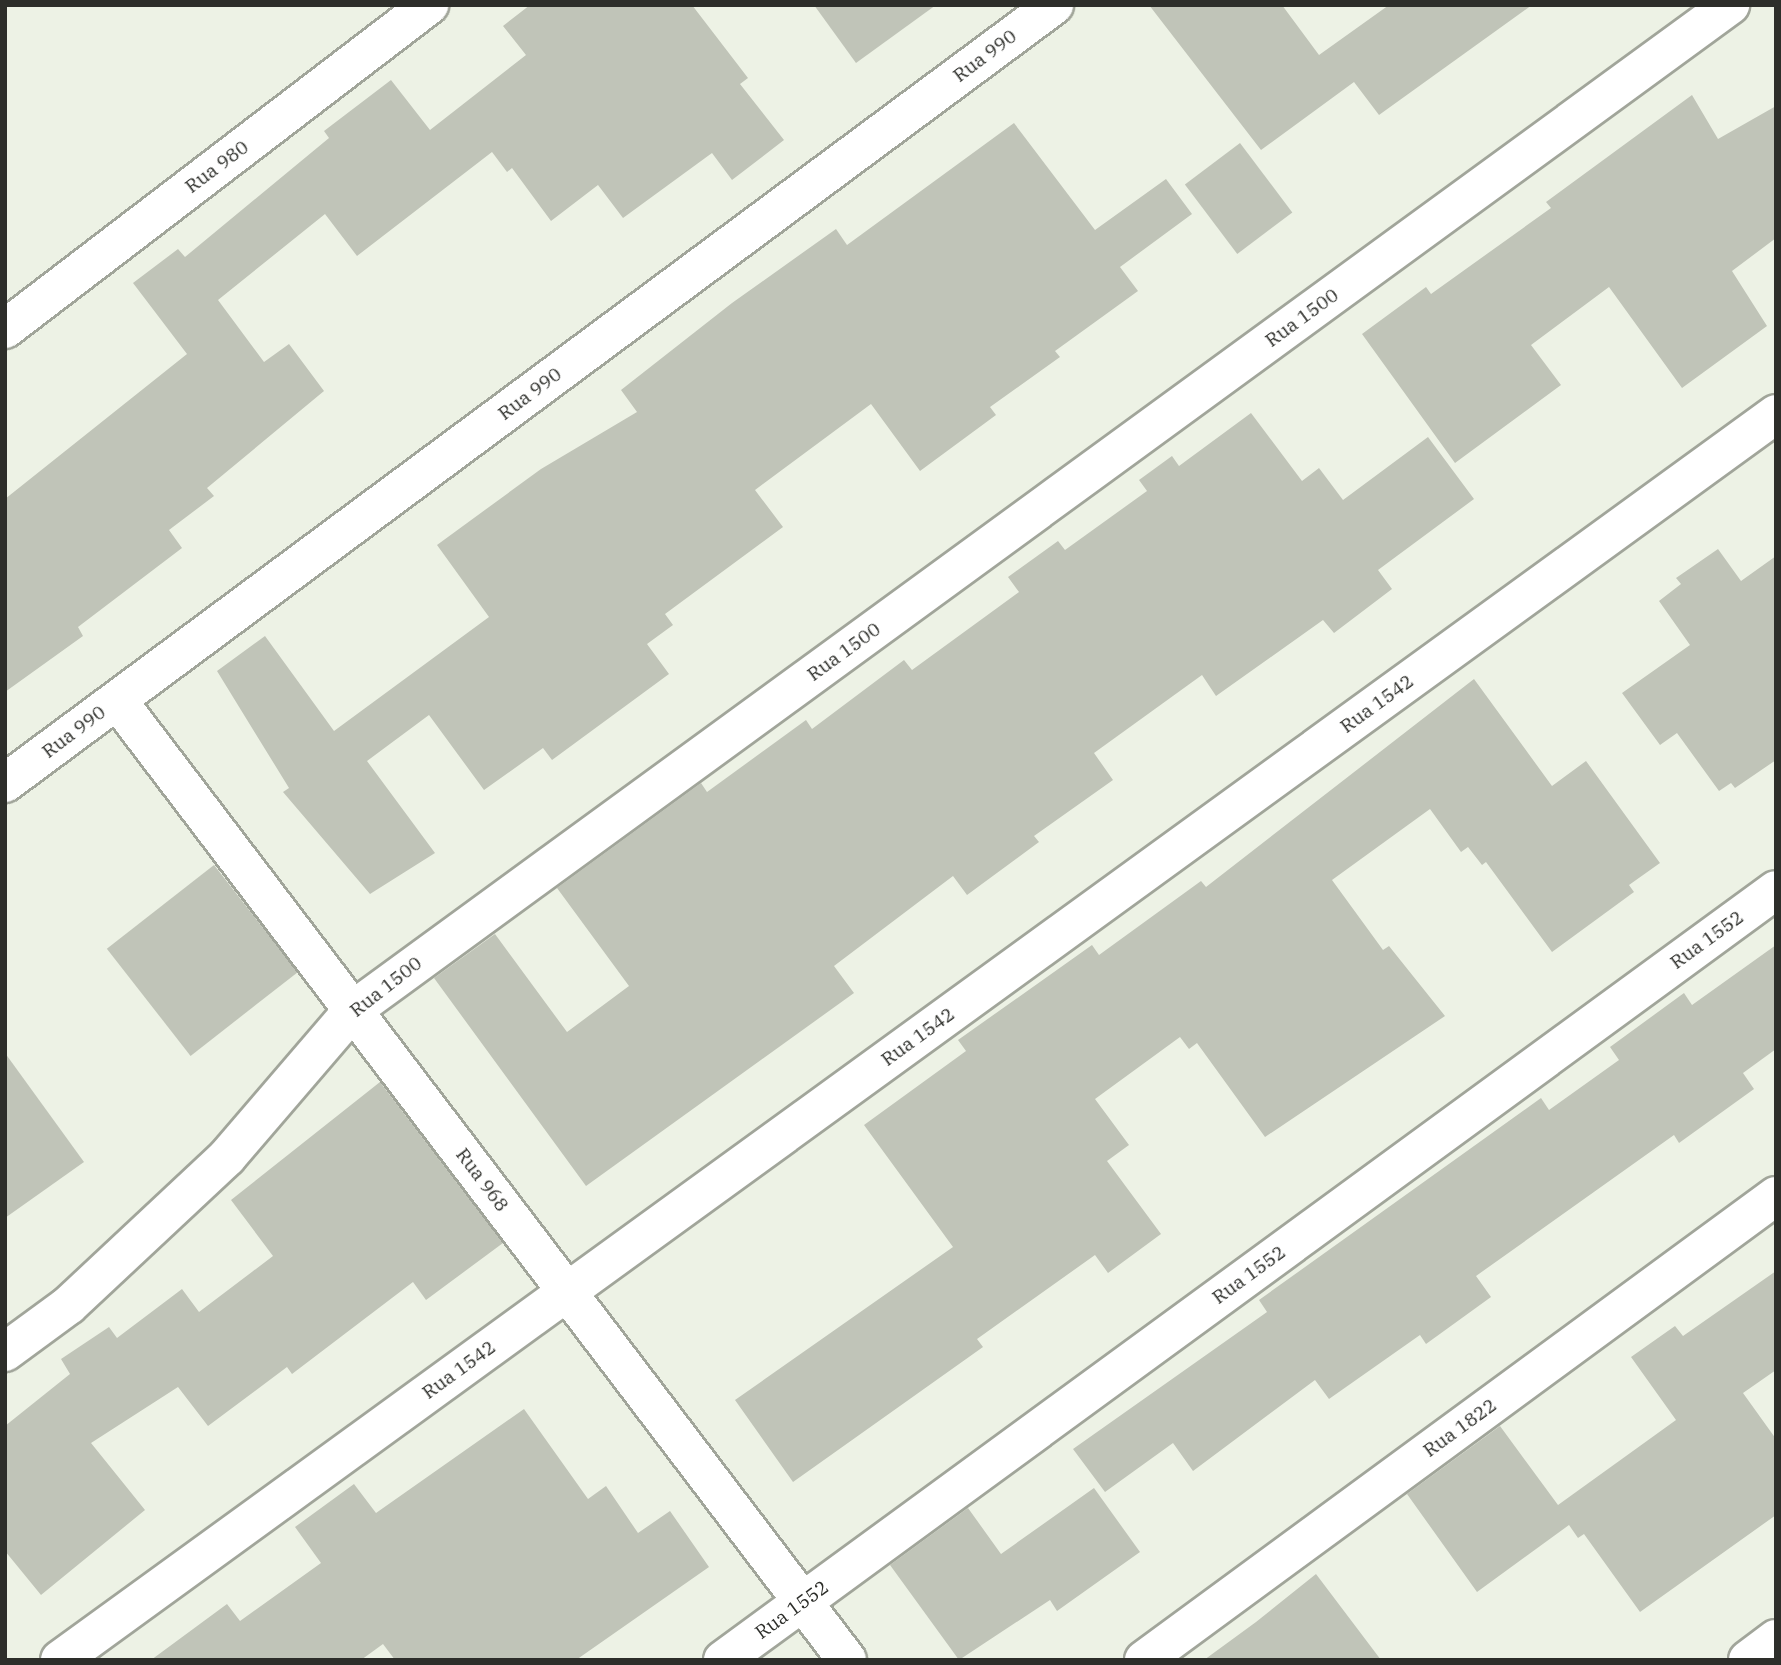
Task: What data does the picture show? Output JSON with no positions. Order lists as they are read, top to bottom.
{
  "streets": {
    "street": [
      "Rua 990",
      "Rua 980",
      "Rua 1500",
      "Rua 1542",
      "Rua 1552",
      "Rua 968",
      "Rua 1822"
    ]
  },
  "crossings": [
    ["Rua 990", "Rua 968"],
    ["Rua 1500", "Rua 968"],
    ["Rua 1542", "Rua 968"],
    ["Rua 1552", "Rua 968"]
  ]
}
